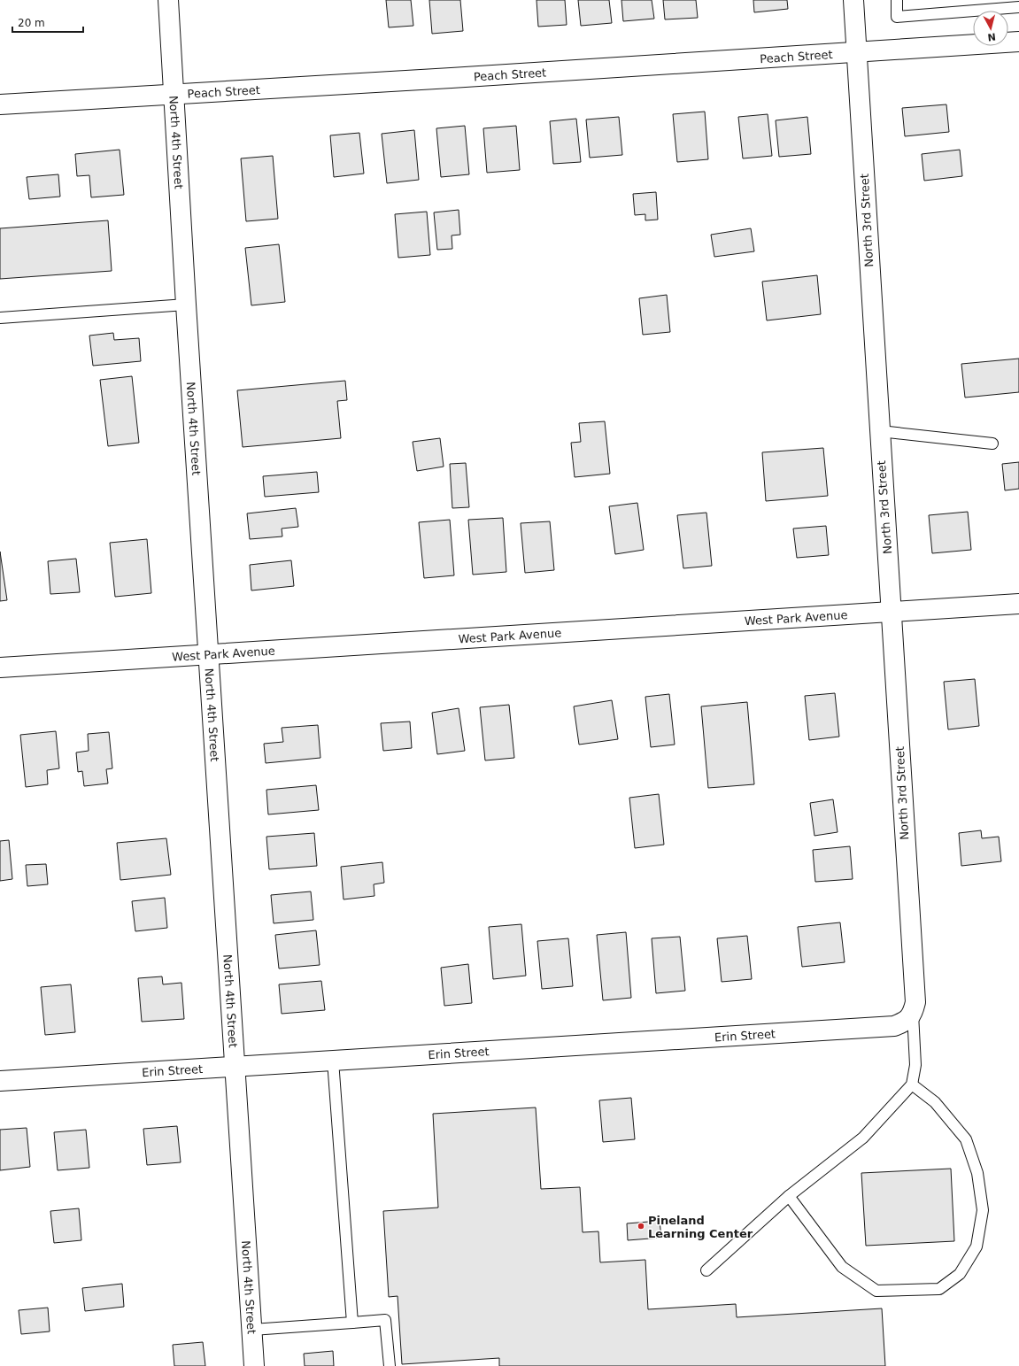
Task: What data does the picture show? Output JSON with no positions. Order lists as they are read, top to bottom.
{
  "streets": {
    "street": [
      "Peach Street",
      "North 4th Street",
      "North 3rd Street",
      "West Park Avenue",
      "Erin Street"
    ]
  },
  "crossings": [
    ["Peach Street", "North 4th Street"],
    ["Peach Street", "North 3rd Street"],
    ["North 4th Street", "West Park Avenue"],
    ["North 4th Street", "Erin Street"],
    ["North 3rd Street", "West Park Avenue"],
    ["North 3rd Street", "Erin Street"]
  ],
  "places": ["Pineland Learning Center"],
  "scale_bar": "20 m",
  "north": "bottom"
}
